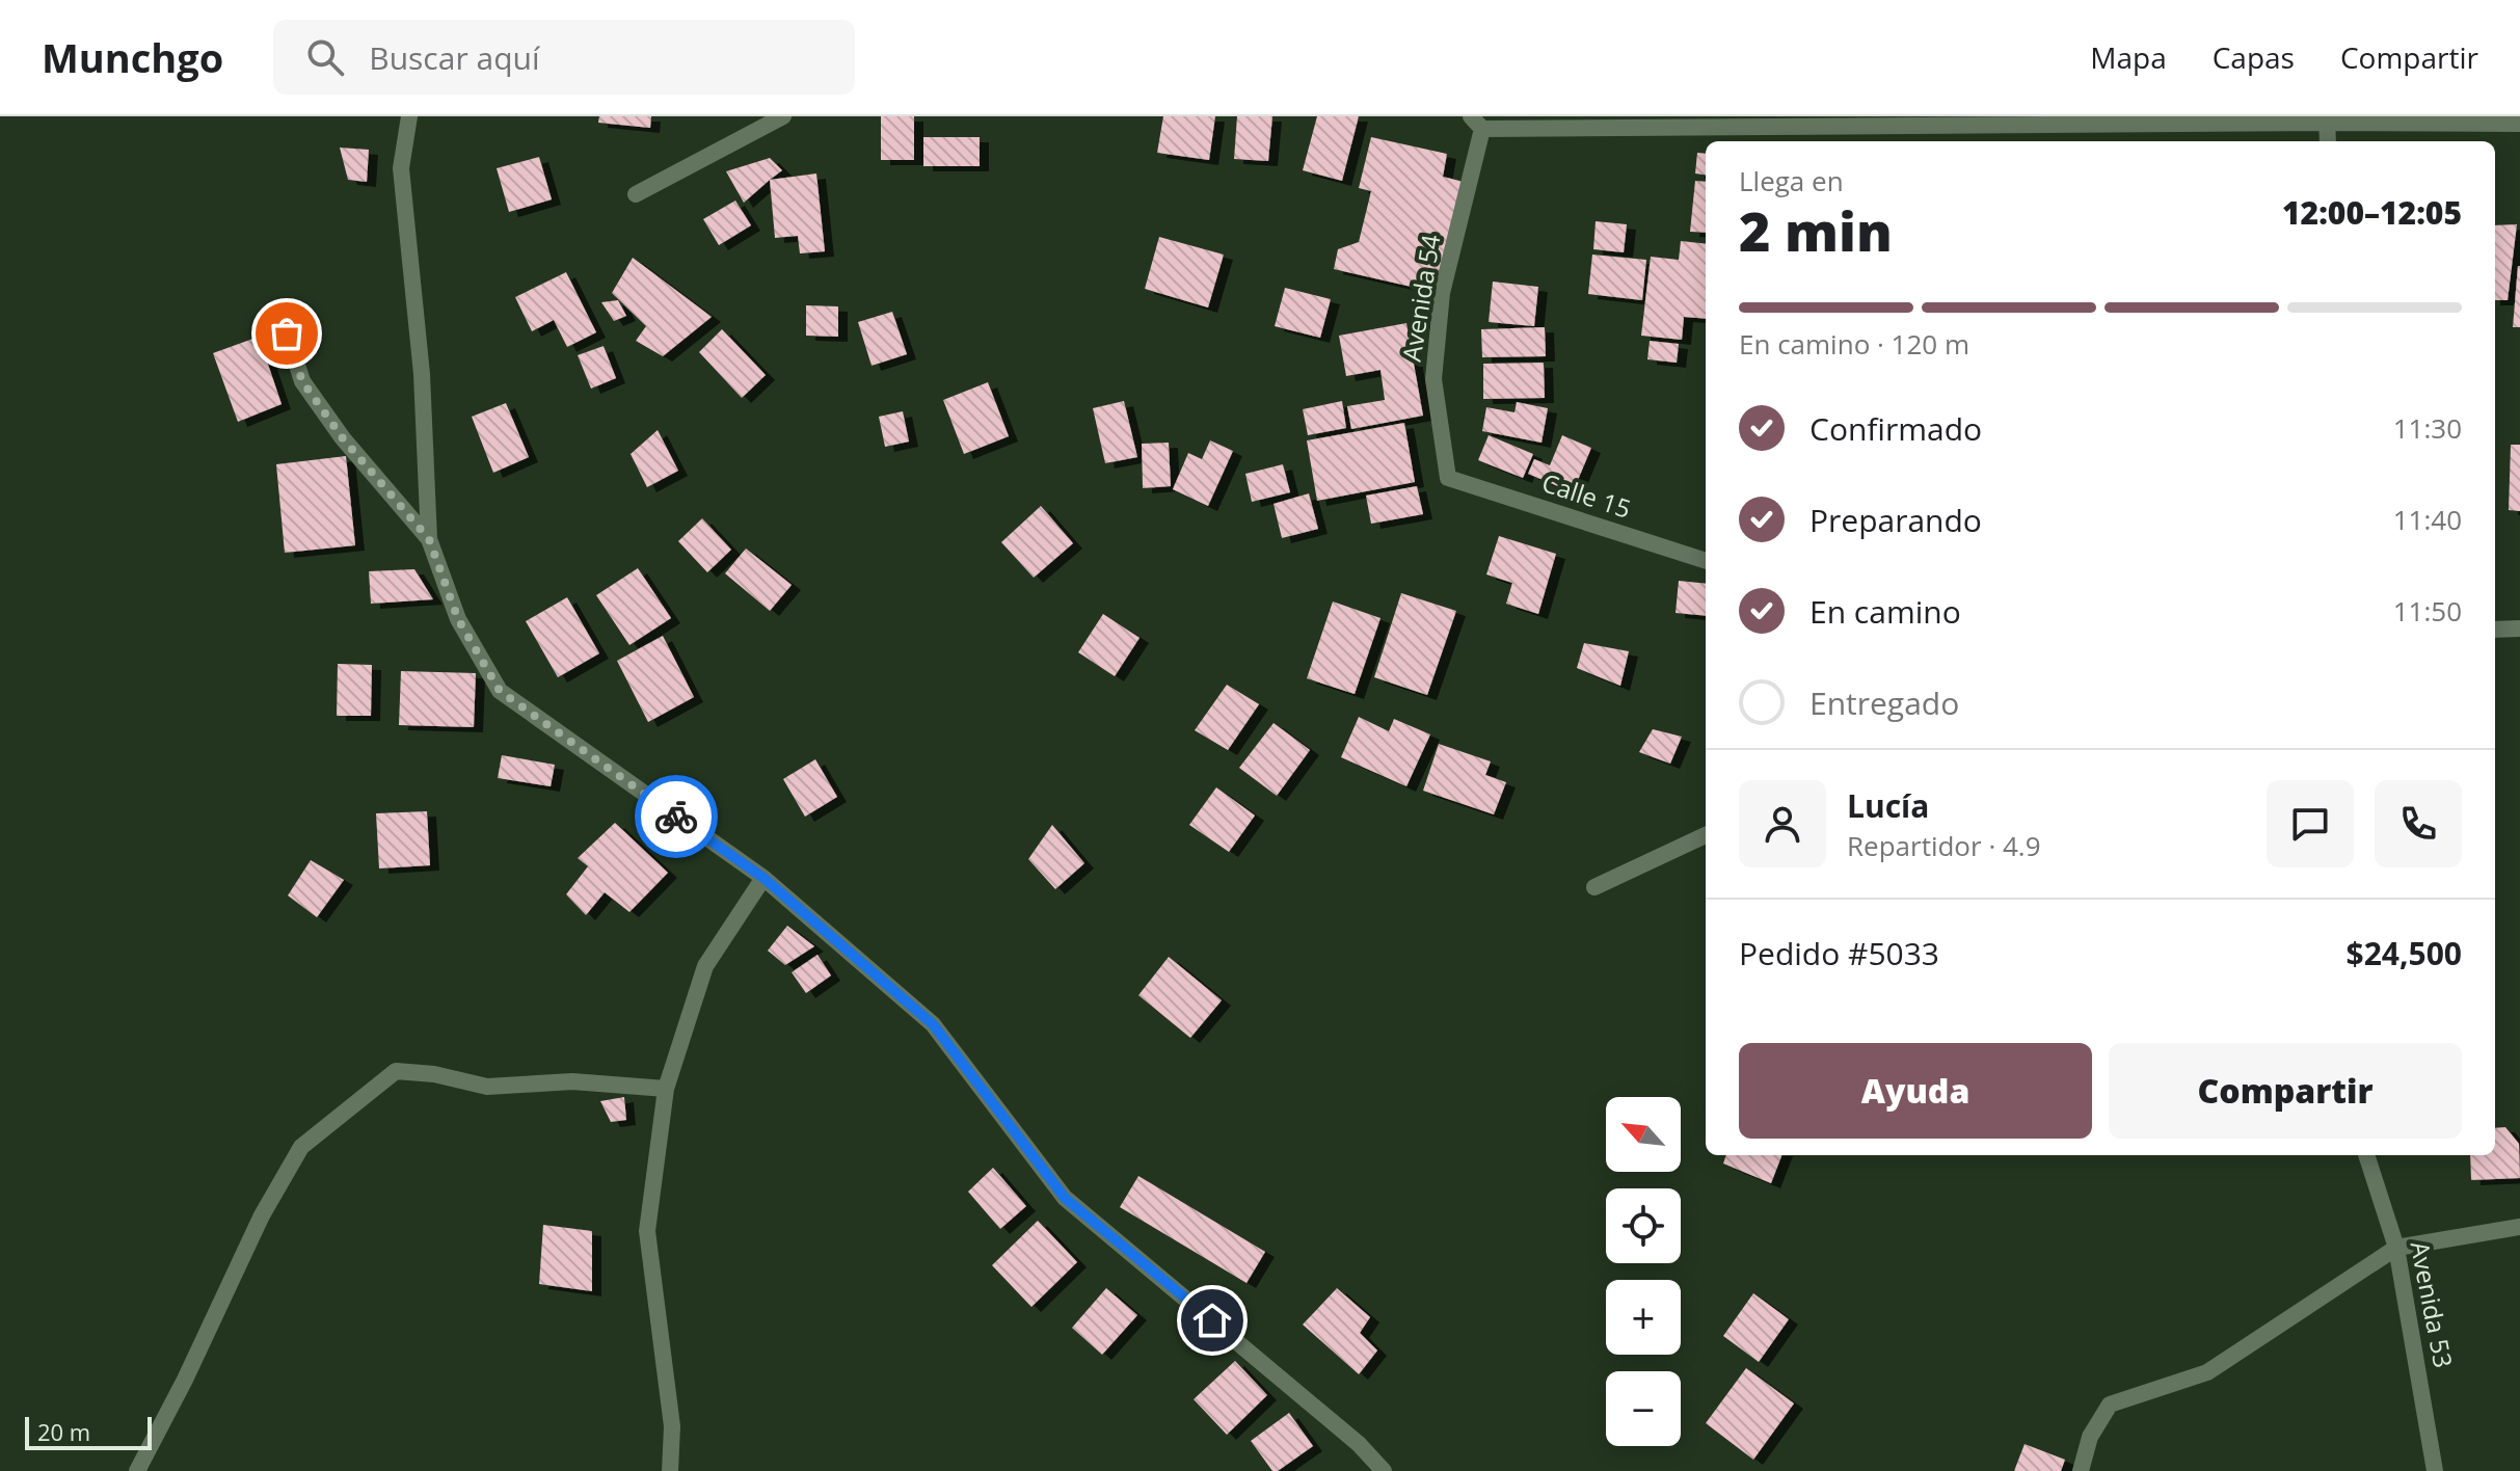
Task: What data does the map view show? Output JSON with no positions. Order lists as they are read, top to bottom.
{
  "streets": {
    "street": ["Avenida 54", "Calle 15", "Avenida 53"]
  },
  "crossings": [
    ["Avenida 54", "Calle 15"]
  ],
  "scale_bar": "20 m",
  "north": "top left",
  "page": {
    "header": "Munchgo",
    "search": "Buscar aquí",
    "nav": ["Mapa", "Capas", "Compartir"],
    "heading": ["2 min", "Llega en", "12:00–12:05"],
    "panel": [
      "Lucía",
      "Repartidor · 4.9",
      "Pedido #5033",
      "$24,500"
    ],
    "bar": "En camino · 120 m",
    "list": [
      ["Confirmado", "11:30"],
      ["Preparando", "11:40"],
      ["En camino", "11:50"],
      "Entregado"
    ],
    "buttons": ["Ayuda", "Compartir"],
    "map_buttons": ["+", "−"],
    "scale": "20 m"
  }
}
